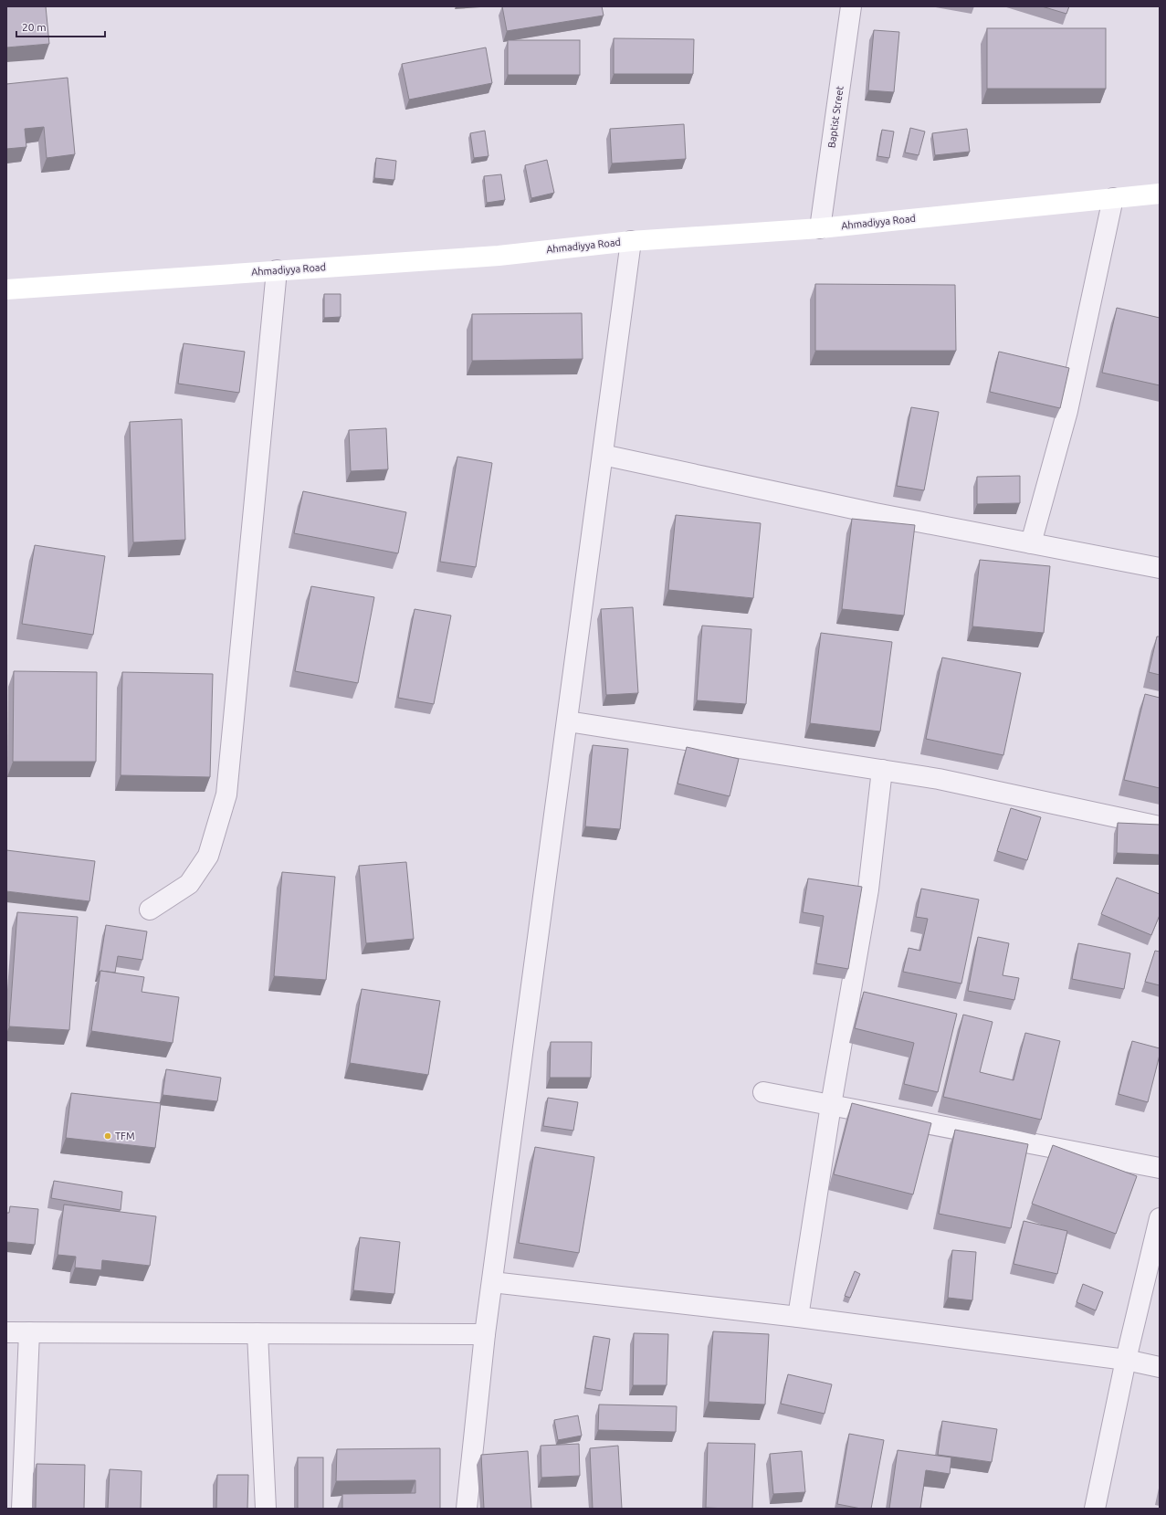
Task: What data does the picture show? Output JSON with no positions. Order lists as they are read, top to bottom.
{
  "streets": {
    "street": ["Baptist Street", "Ahmadiyya Road"]
  },
  "crossings": [
    ["Baptist Street", "Ahmadiyya Road"]
  ],
  "places": ["TFM"],
  "scale_bar": "20 m"
}
